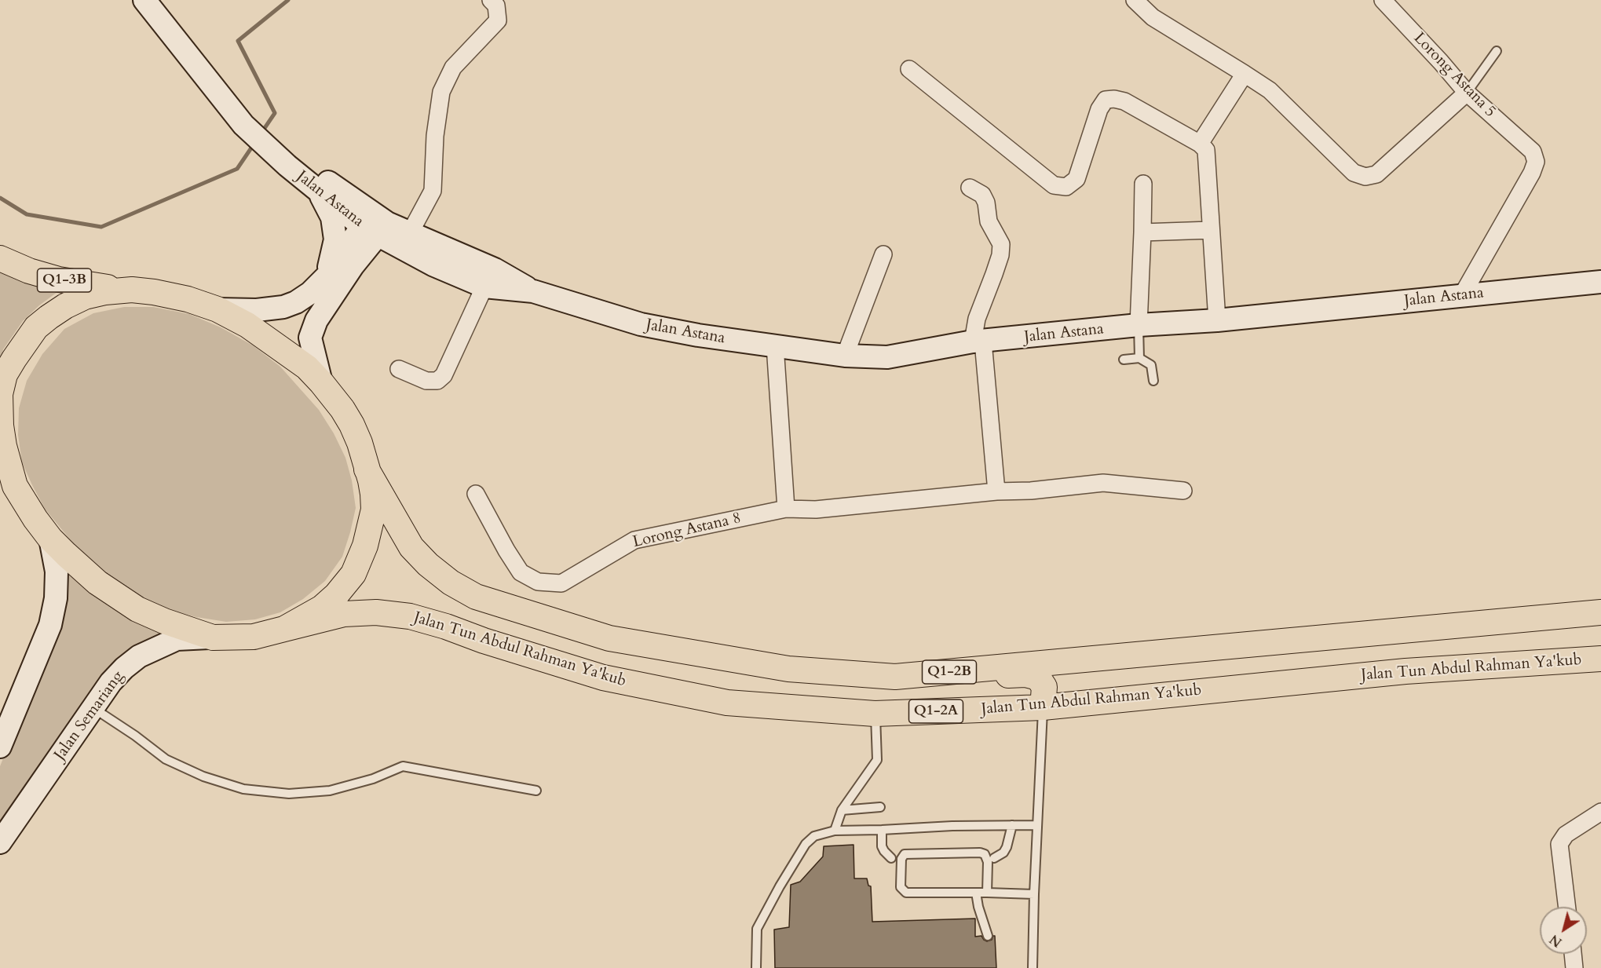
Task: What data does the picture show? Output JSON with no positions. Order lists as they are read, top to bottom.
{
  "streets": {
    "main road": [
      "Jalan Astana",
      "Q1-3B",
      "Jalan Tun Abdul Rahman Ya'kub",
      "Q1-2B",
      "Q1-2A",
      "Jalan Semariang"
    ],
    "street": ["Lorong Astana 5", "Lorong Astana 8"]
  },
  "crossings": [
    ["Lorong Astana 5", "Jalan Astana"]
  ],
  "north": "bottom left"
}
